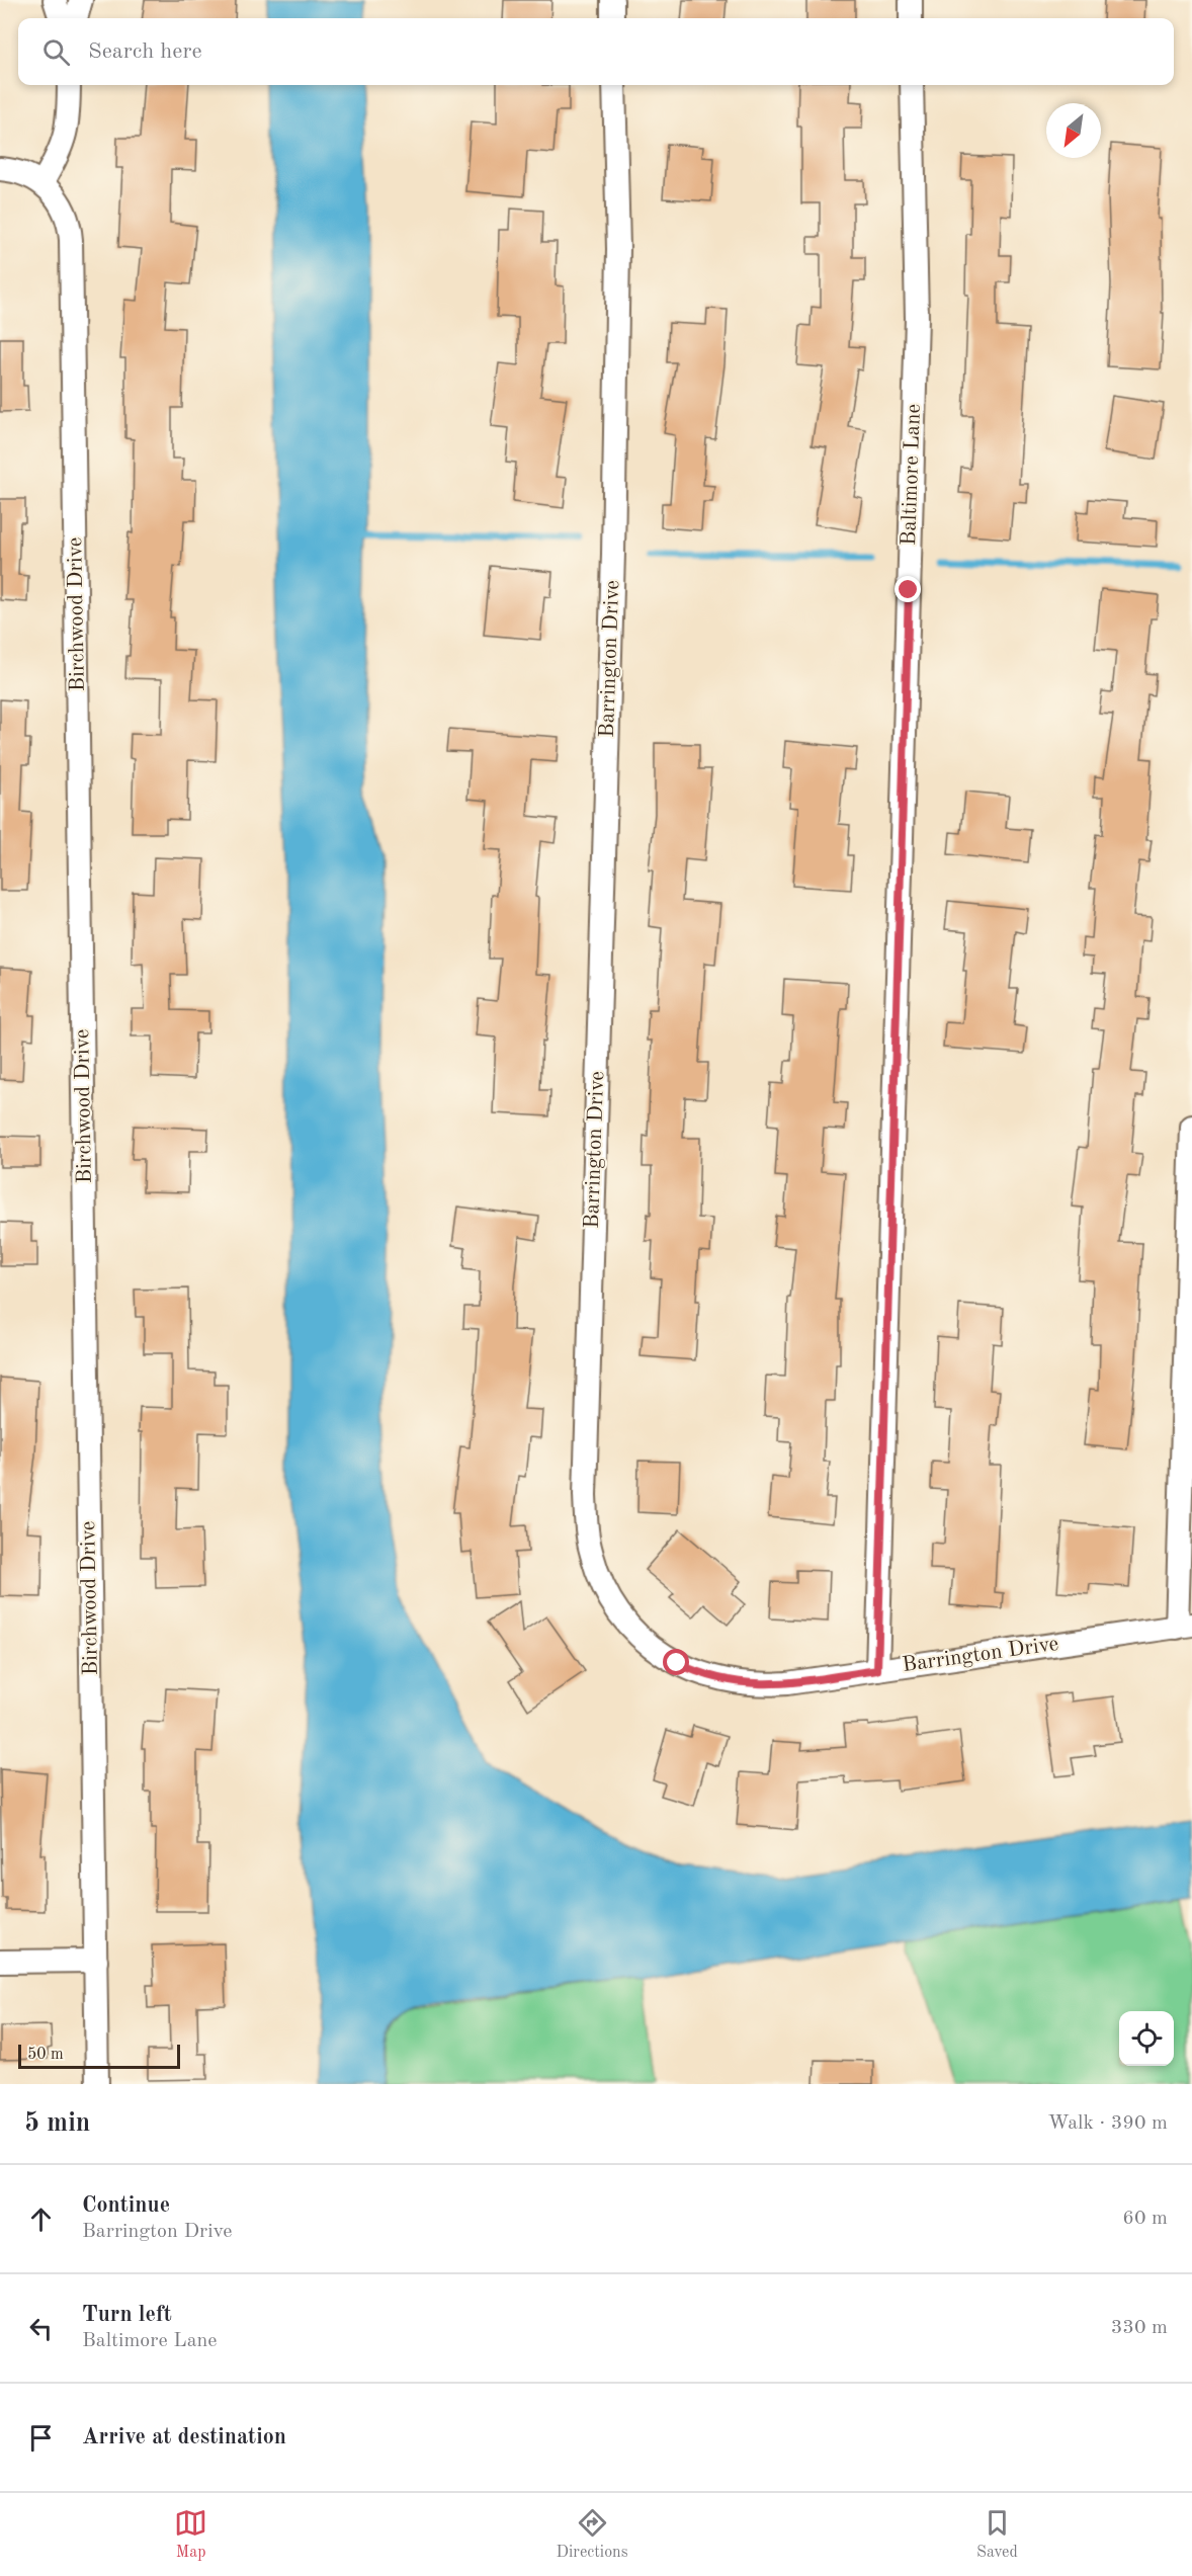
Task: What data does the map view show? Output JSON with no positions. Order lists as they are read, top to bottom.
{
  "streets": {
    "street": ["Baltimore Lane", "Birchwood Drive", "Barrington Drive"]
  },
  "crossings": [
    ["Baltimore Lane", "Barrington Drive"]
  ],
  "scale_bar": "50 m",
  "north": "bottom left",
  "page": {
    "search": "Search here",
    "scale": "50 m",
    "heading": ["5 min", "Walk · 390 m"],
    "list": [
      ["Continue", "Barrington Drive", "60 m"],
      ["Turn left", "Baltimore Lane", "330 m"],
      "Arrive at destination"
    ],
    "nav": ["Map", "Directions", "Saved"]
  }
}
